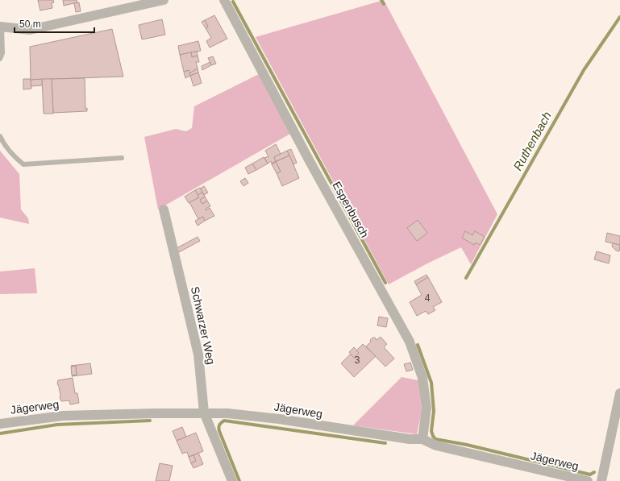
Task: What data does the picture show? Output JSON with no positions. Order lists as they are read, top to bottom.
{
  "streets": {
    "street": ["Espenbusch", "Schwarzer Weg", "Jägerweg"]
  },
  "crossings": [
    ["Espenbusch", "Jägerweg"],
    ["Schwarzer Weg", "Jägerweg"]
  ],
  "water": ["Ruthenbach"],
  "house_numbers": ["4", "3"],
  "scale_bar": "50 m"
}
